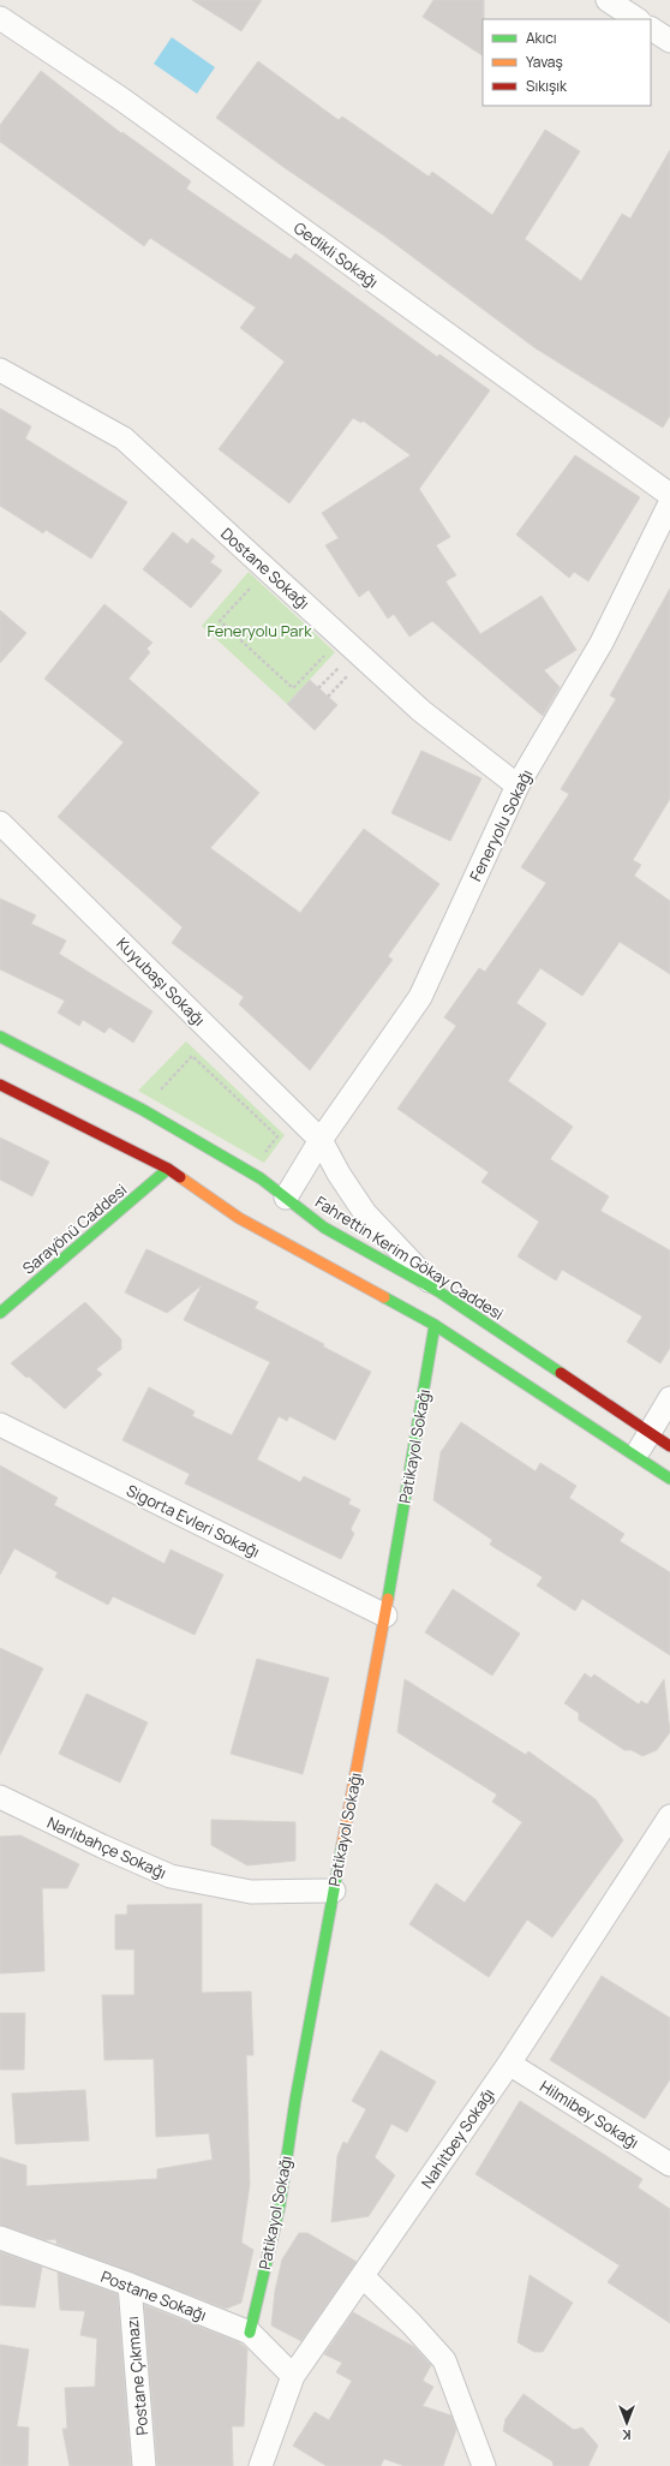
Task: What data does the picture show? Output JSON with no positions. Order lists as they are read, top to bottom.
{
  "streets": {
    "main road": ["Sarayönü Caddesi", "Fahrettin Kerim Gökay Caddesi", "Patikayol Sokağı"],
    "street": [
      "Gedikli Sokağı",
      "Dostane Sokağı",
      "Feneryolu Sokağı",
      "Kuyubaşı Sokağı",
      "Sigorta Evleri Sokağı",
      "Narlıbahçe Sokağı",
      "Hilmibey Sokağı",
      "Nahitbey Sokağı",
      "Postane Sokağı",
      "Postane Çıkmazı"
    ]
  },
  "crossings": [
    ["Dostane Sokağı", "Feneryolu Sokağı"],
    ["Feneryolu Sokağı", "Kuyubaşı Sokağı"],
    ["Feneryolu Sokağı", "Fahrettin Kerim Gökay Caddesi"],
    ["Kuyubaşı Sokağı", "Fahrettin Kerim Gökay Caddesi"],
    ["Patikayol Sokağı", "Sigorta Evleri Sokağı"],
    ["Patikayol Sokağı", "Narlıbahçe Sokağı"],
    ["Patikayol Sokağı", "Postane Sokağı"],
    ["Hilmibey Sokağı", "Nahitbey Sokağı"],
    ["Nahitbey Sokağı", "Postane Sokağı"],
    ["Postane Sokağı", "Postane Çıkmazı"]
  ],
  "parks": ["Feneryolu Park"],
  "legend": ["Akıcı", "Yavaş", "Sıkışık"],
  "north": "bottom"
}
